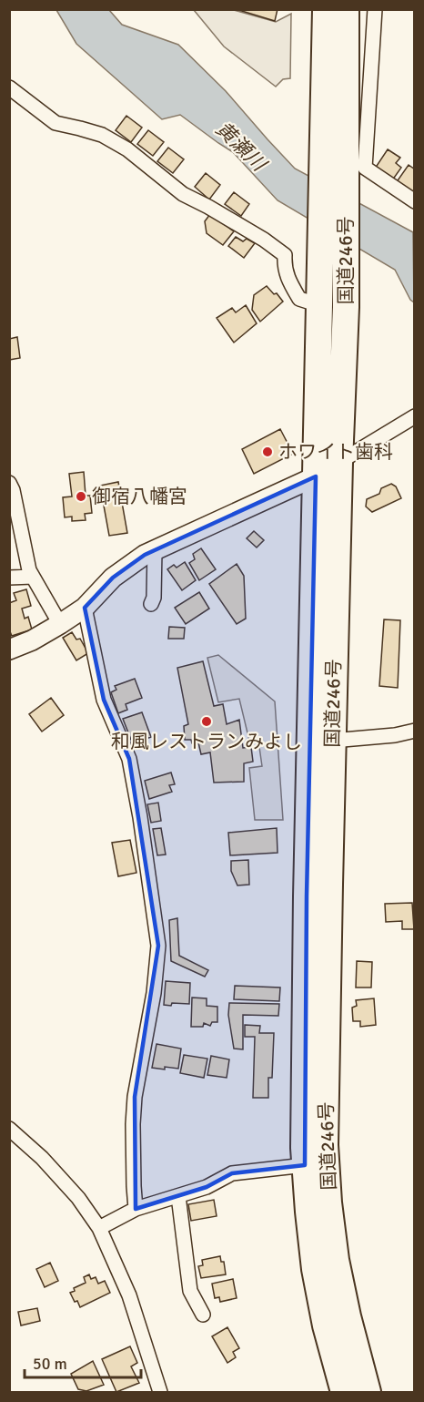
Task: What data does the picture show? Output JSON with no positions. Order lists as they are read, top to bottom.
{
  "streets": {
    "highway": ["国道246号"]
  },
  "water": ["黄瀬川"],
  "places": ["ホワイト歯科", "御宿八幡宮", "和風レストランみよし"],
  "scale_bar": "50 m"
}
